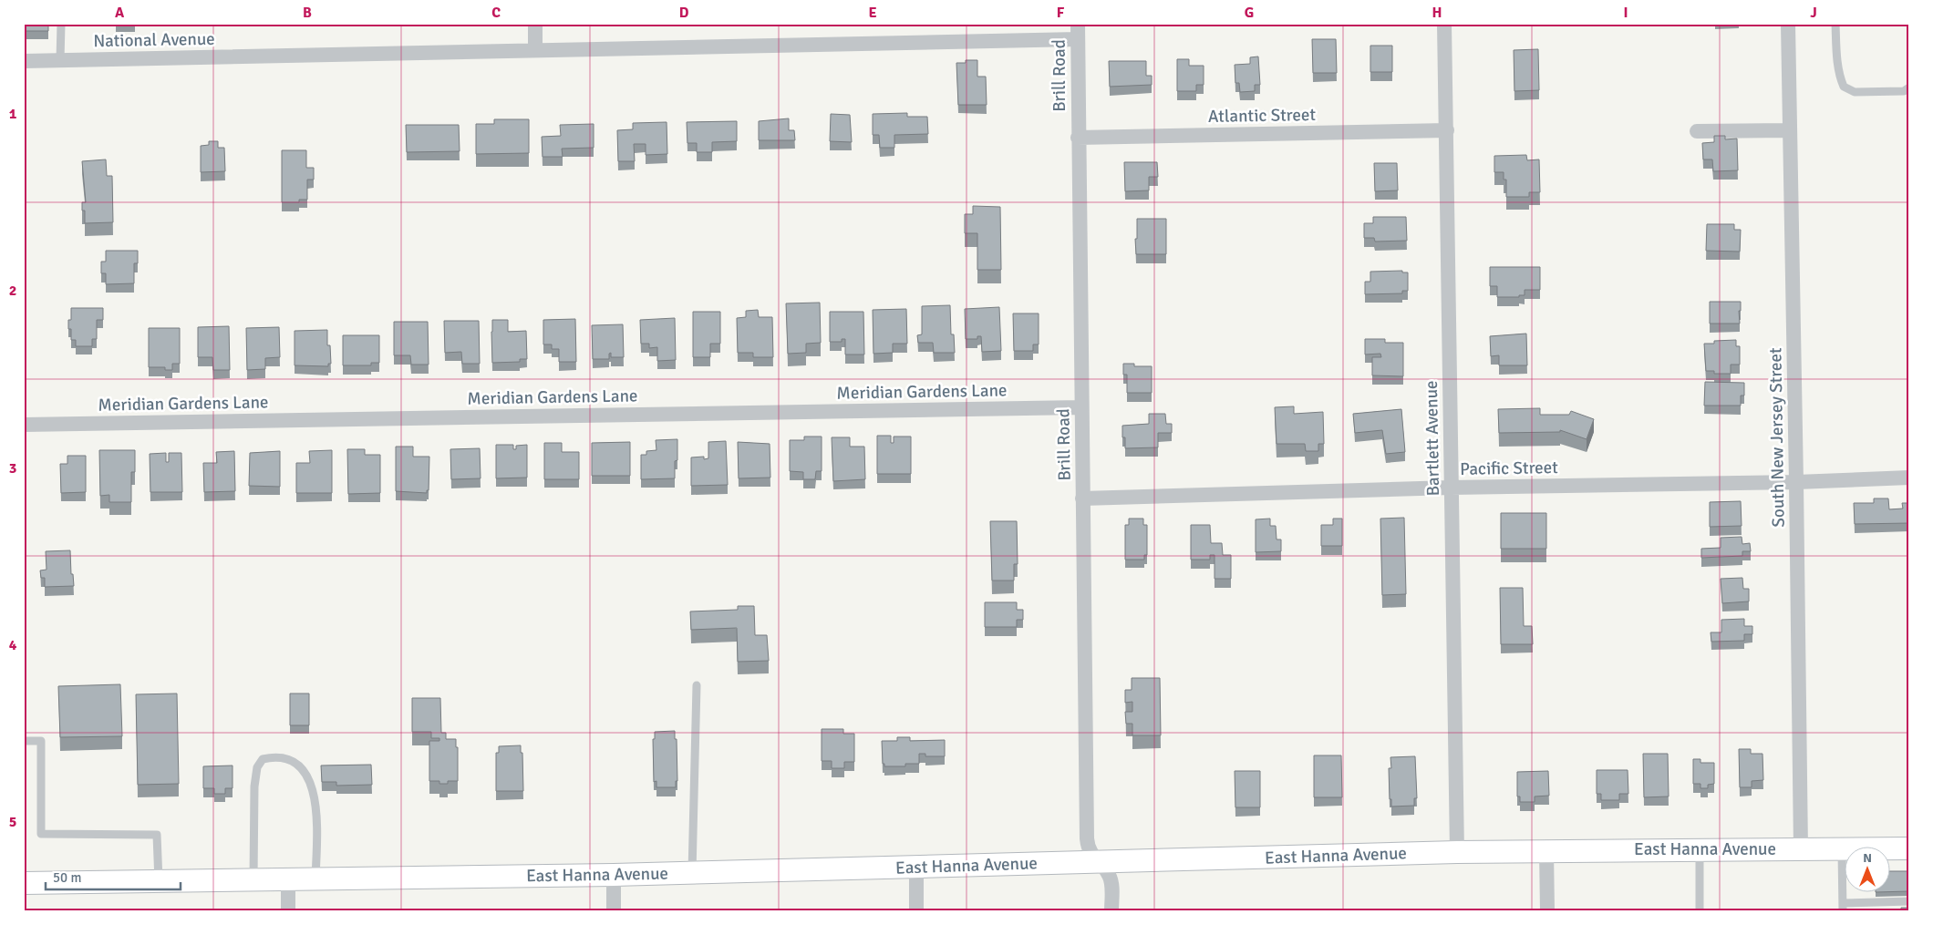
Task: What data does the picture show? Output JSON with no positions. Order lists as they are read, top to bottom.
{
  "streets": {
    "main road": ["East Hanna Avenue"],
    "street": [
      "National Avenue",
      "Brill Road",
      "Atlantic Street",
      "Meridian Gardens Lane",
      "South New Jersey Street",
      "Bartlett Avenue",
      "Pacific Street"
    ]
  },
  "crossings": [
    ["National Avenue", "Brill Road"],
    ["Brill Road", "Atlantic Street"],
    ["Brill Road", "Meridian Gardens Lane"],
    ["Brill Road", "Pacific Street"],
    ["Brill Road", "East Hanna Avenue"],
    ["Atlantic Street", "Bartlett Avenue"],
    ["South New Jersey Street", "Pacific Street"],
    ["South New Jersey Street", "East Hanna Avenue"],
    ["Bartlett Avenue", "Pacific Street"],
    ["Bartlett Avenue", "East Hanna Avenue"]
  ],
  "scale_bar": "50 m",
  "north": "top",
  "grid": {
    "columns": [
      "A",
      "B",
      "C",
      "D",
      "E",
      "F",
      "G",
      "H",
      "I",
      "J"
    ],
    "rows": [
      "1",
      "2",
      "3",
      "4",
      "5"
    ]
  }
}
